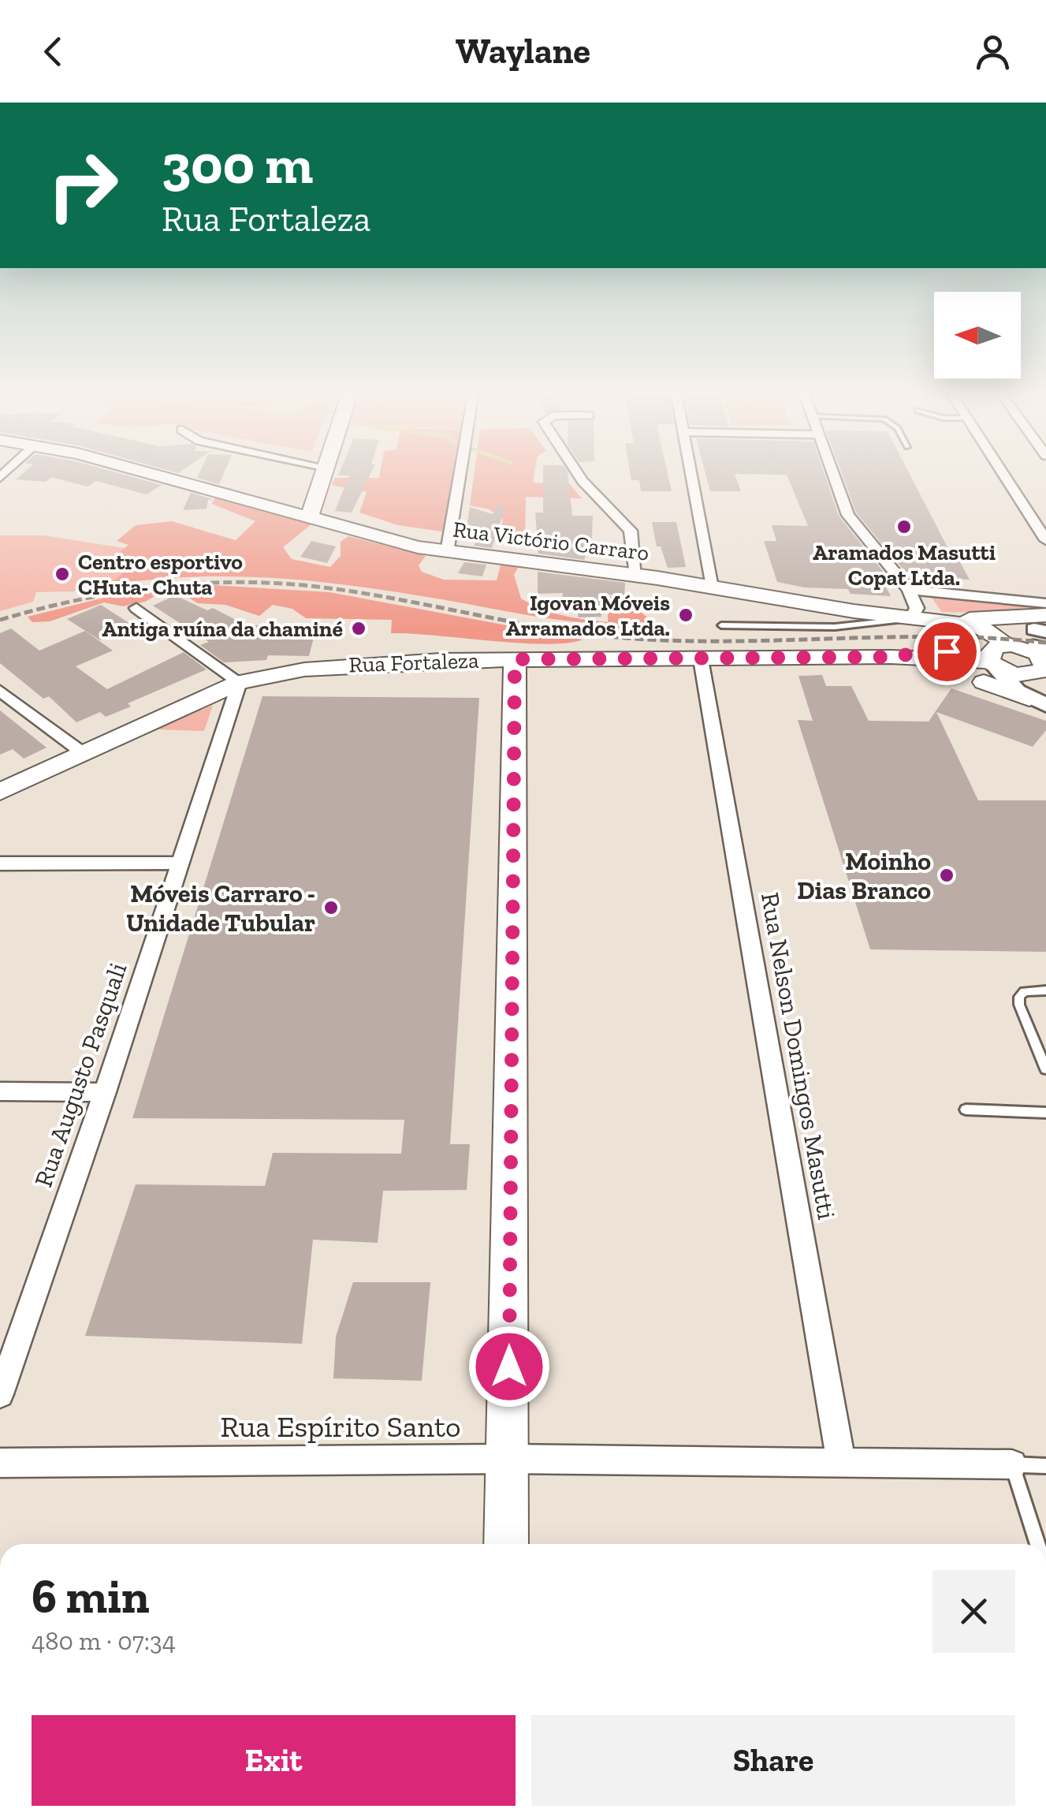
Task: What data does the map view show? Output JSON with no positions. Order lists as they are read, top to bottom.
{
  "streets": {
    "main road": ["Rua Victório Carraro", "Rua Fortaleza"],
    "street": ["Rua Nelson Domingos Masutti", "Rua Augusto Pasquali", "Rua Espírito Santo"]
  },
  "crossings": [
    ["Rua Victório Carraro", "Rua Fortaleza"],
    ["Rua Fortaleza", "Rua Nelson Domingos Masutti"],
    ["Rua Fortaleza", "Rua Augusto Pasquali"],
    ["Rua Nelson Domingos Masutti", "Rua Espírito Santo"]
  ],
  "places": [
    "Aramados Masutti Copat Ltda.",
    "Centro esportivo CHuta- Chuta",
    "Igovan Móveis Arramados Ltda.",
    "Antiga ruína da chaminé",
    "Moinho Dias Branco",
    "Móveis Carraro - Unidade Tubular"
  ],
  "north": "left",
  "page": {
    "header": "Waylane",
    "turn": ["300 m", "Rua Fortaleza"],
    "heading": ["6 min", "480 m · 07:34"],
    "buttons": ["Exit", "Share"]
  }
}
